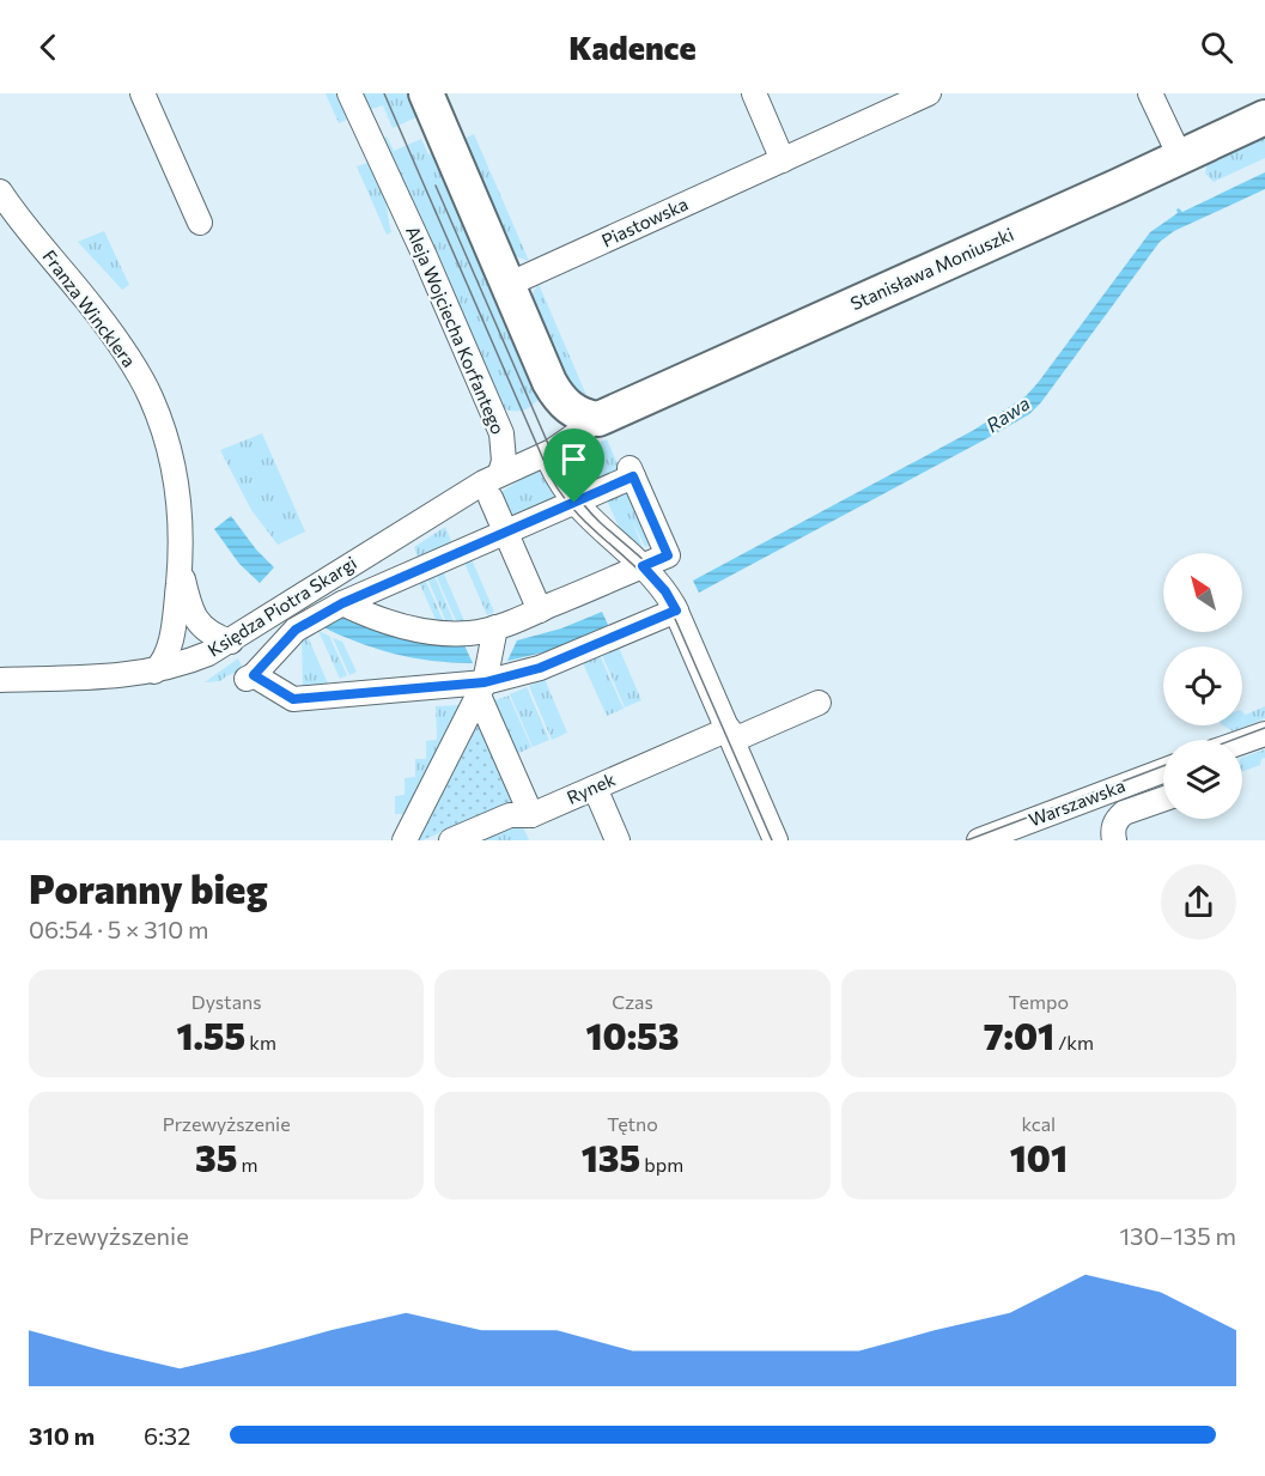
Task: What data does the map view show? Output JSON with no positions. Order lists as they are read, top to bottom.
{
  "streets": {
    "street": [
      "Piastowska",
      "Stanisława Moniuszki",
      "Franza Wincklera",
      "Aleja Wojciecha Korfantego",
      "Księdza Piotra Skargi",
      "Rynek",
      "Warszawska"
    ]
  },
  "crossings": [
    ["Franza Wincklera", "Księdza Piotra Skargi"],
    ["Aleja Wojciecha Korfantego", "Księdza Piotra Skargi"]
  ],
  "water": ["Rawa"],
  "north": "top left",
  "page": {
    "header": "Kadence",
    "heading": ["Poranny bieg", "06:54 · 5 × 310 m"],
    "stats": [
      ["Dystans", "1.55 km"],
      ["Czas", "10:53"],
      ["Tempo", "7:01 /km"],
      ["Przewyższenie", "35 m"],
      ["Tętno", "135 bpm"],
      ["kcal", "101"]
    ],
    "chart": ["Przewyższenie", "130–135 m"],
    "list": [
      {
        "name": "310 m",
        "note": "6:32"
      }
    ]
  }
}
